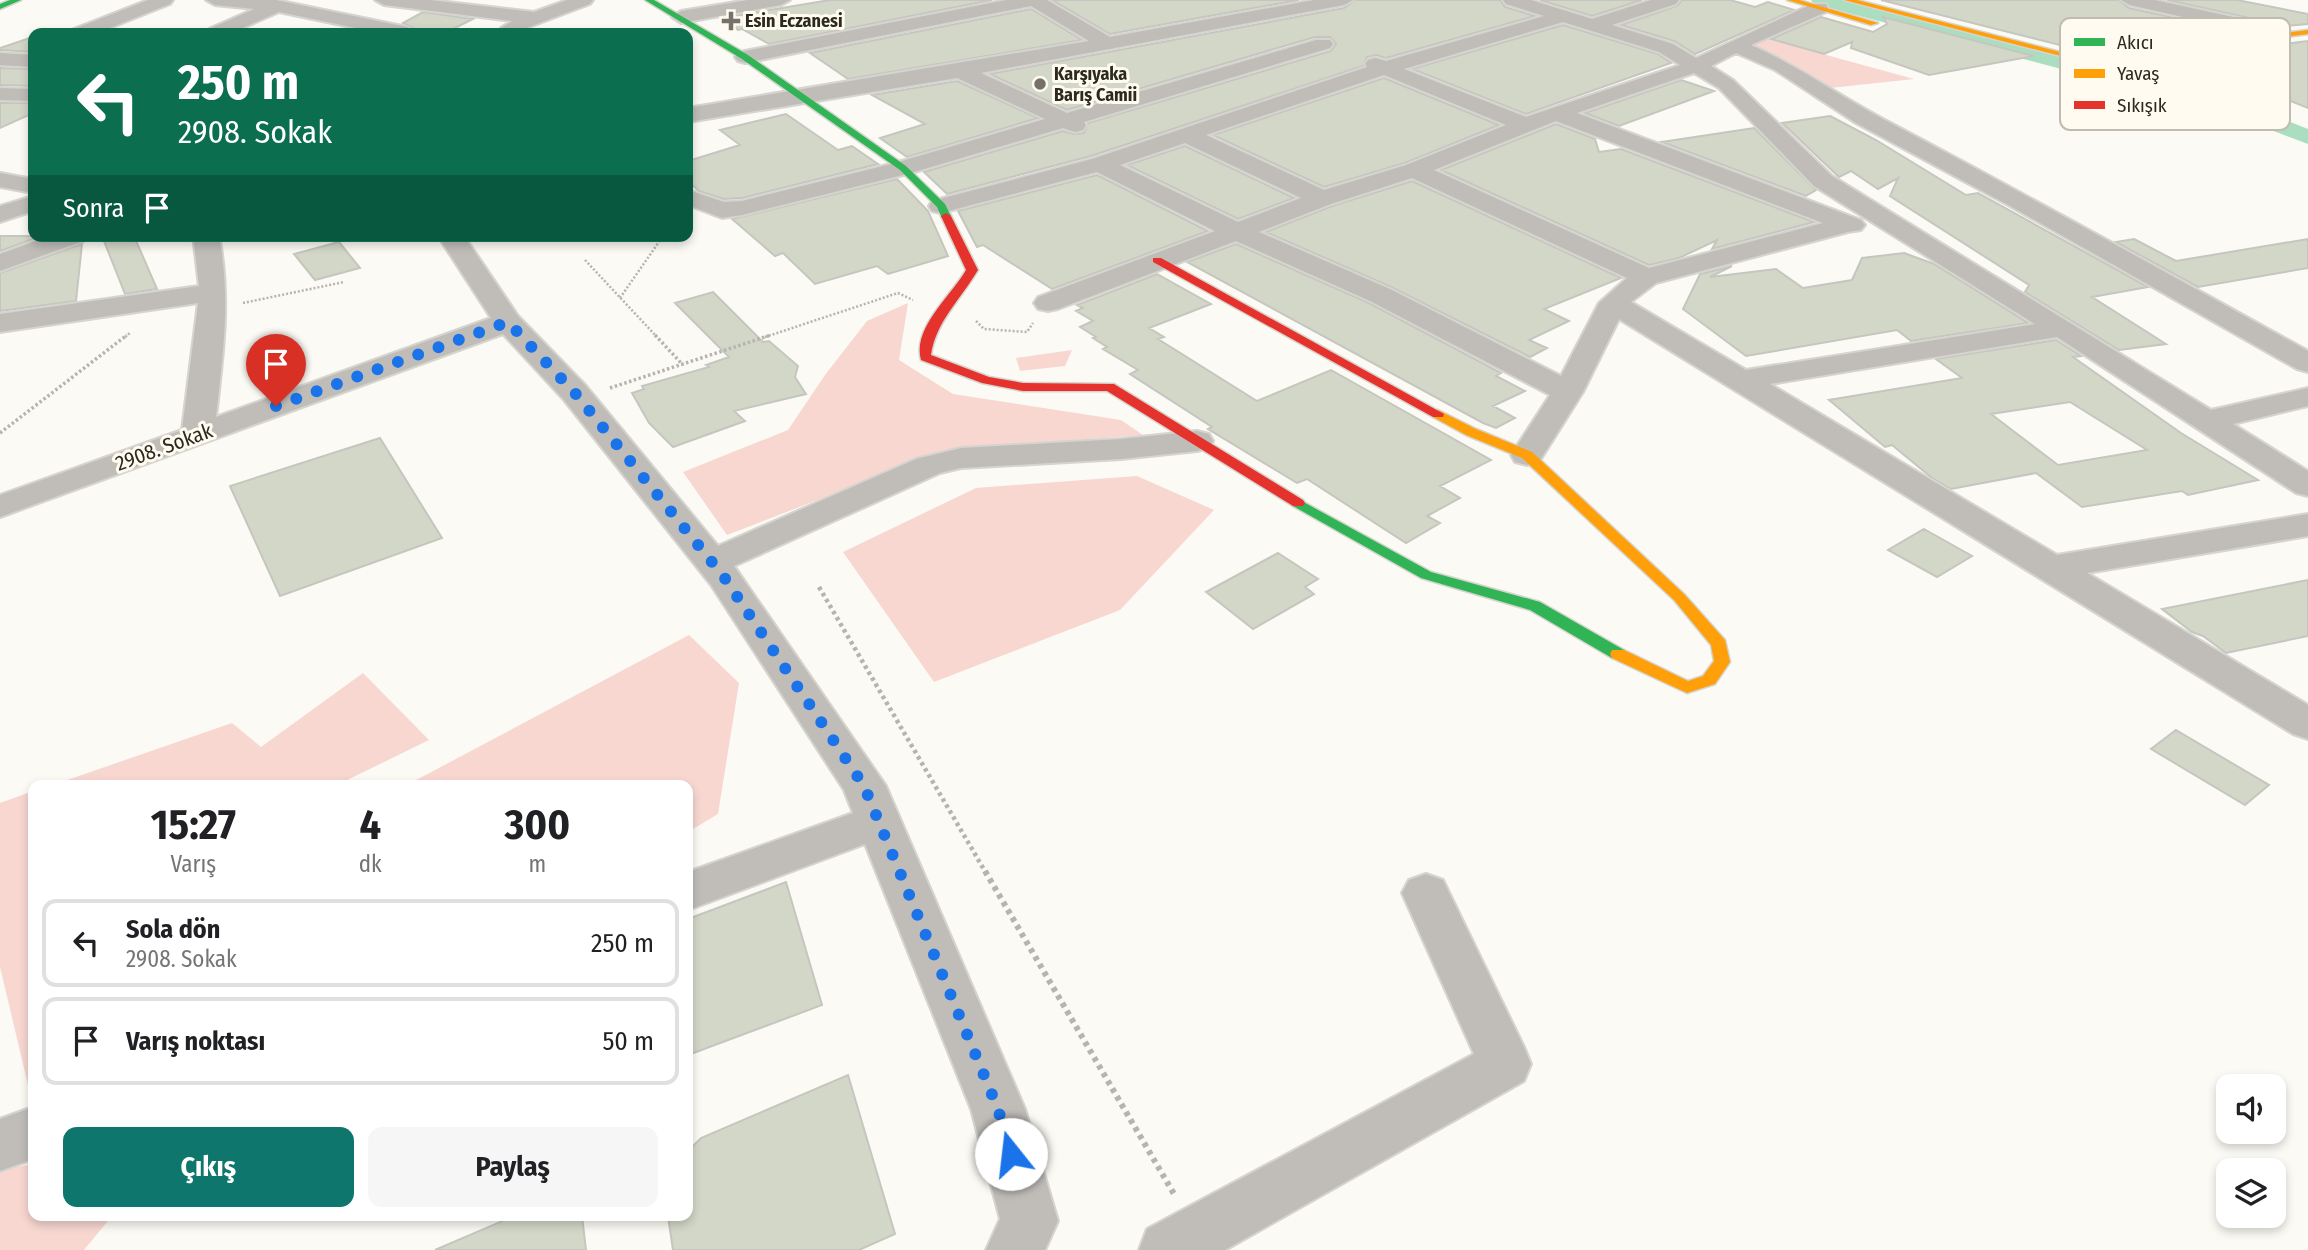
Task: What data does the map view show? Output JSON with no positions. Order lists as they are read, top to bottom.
{
  "streets": {
    "street": ["2908. Sokak"]
  },
  "places": {
    "health": ["Esin Eczanesi"],
    "other": ["Karşıyaka Barış Camii"]
  },
  "legend": ["Akıcı", "Yavaş", "Sıkışık"],
  "page": {
    "turn": ["250 m", "2908. Sokak"],
    "then": "Sonra",
    "eta": [
      "15:27",
      "Varış",
      "4",
      "dk",
      "300",
      "m"
    ],
    "list": [
      {
        "name": "Sola dön",
        "note": "2908. Sokak",
        "value": "250 m"
      },
      {
        "name": "Varış noktası",
        "value": "50 m"
      }
    ],
    "buttons": ["Çıkış", "Paylaş"]
  }
}
